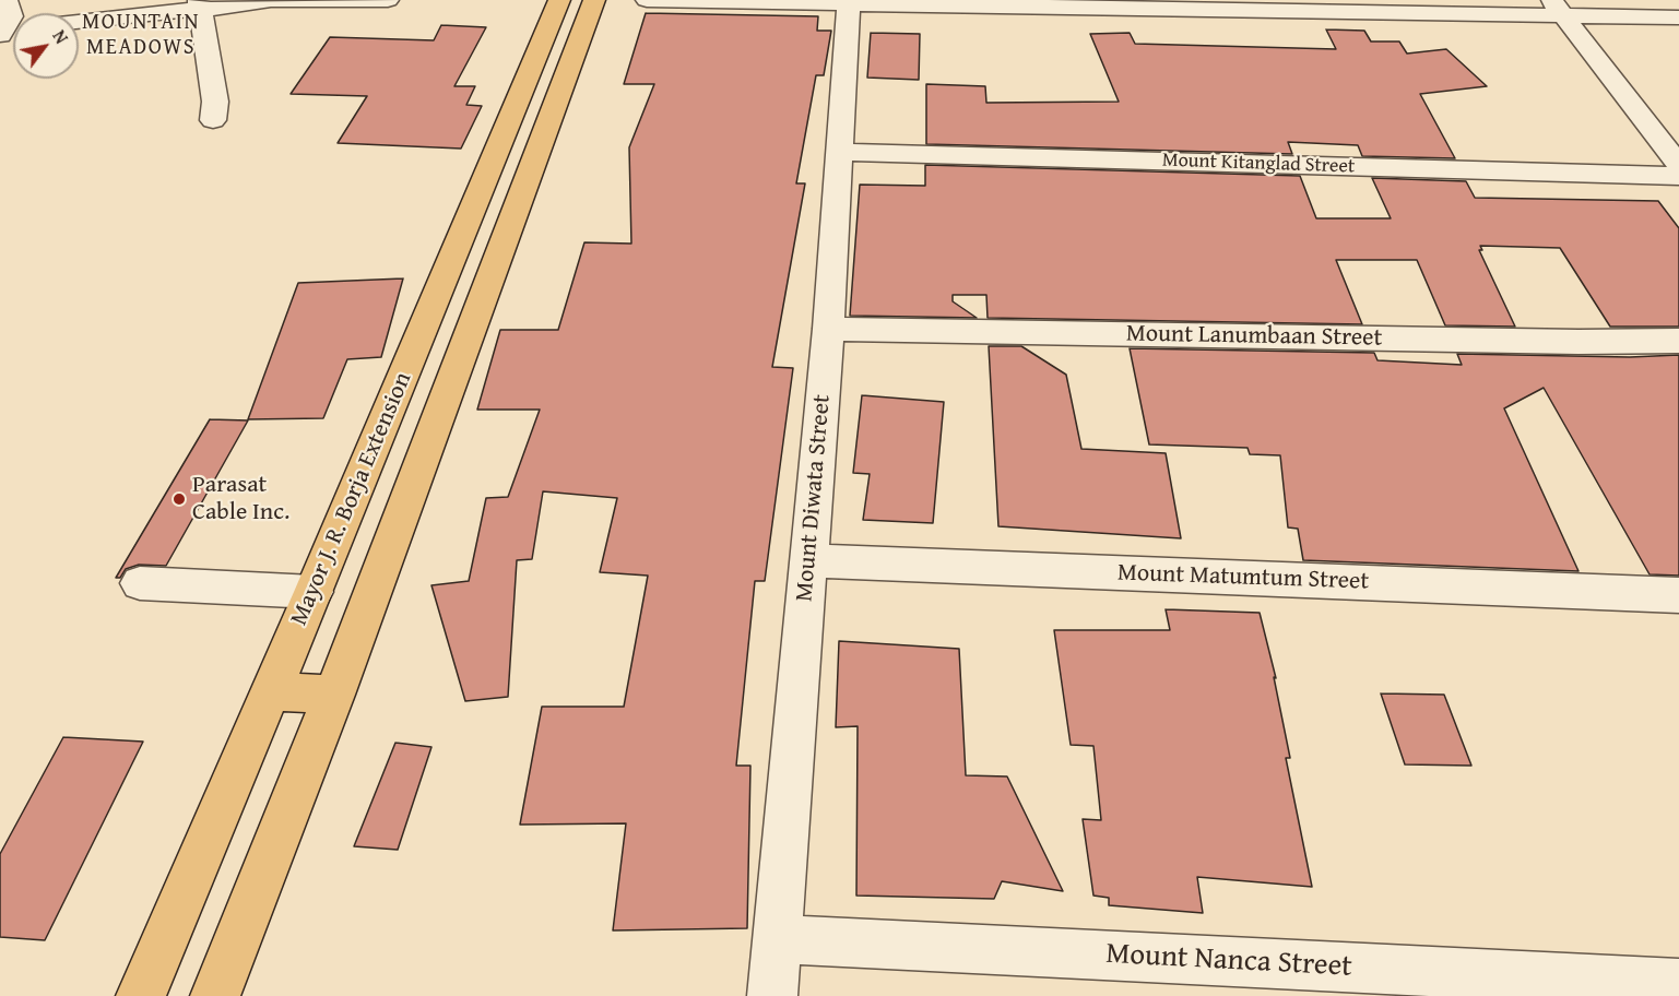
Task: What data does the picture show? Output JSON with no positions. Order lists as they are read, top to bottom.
{
  "streets": {
    "main road": ["Mayor J. R. Borja Extension"],
    "street": [
      "Mount Kitanglad Street",
      "Mount Lanumbaan Street",
      "Mount Diwata Street",
      "Mount Matumtum Street",
      "Mount Nanca Street"
    ]
  },
  "crossings": [
    ["Mount Kitanglad Street", "Mount Diwata Street"],
    ["Mount Lanumbaan Street", "Mount Diwata Street"],
    ["Mount Diwata Street", "Mount Matumtum Street"],
    ["Mount Diwata Street", "Mount Nanca Street"]
  ],
  "districts": ["MOUNTAIN MEADOWS"],
  "places": ["Parasat Cable Inc."],
  "north": "top right"
}
